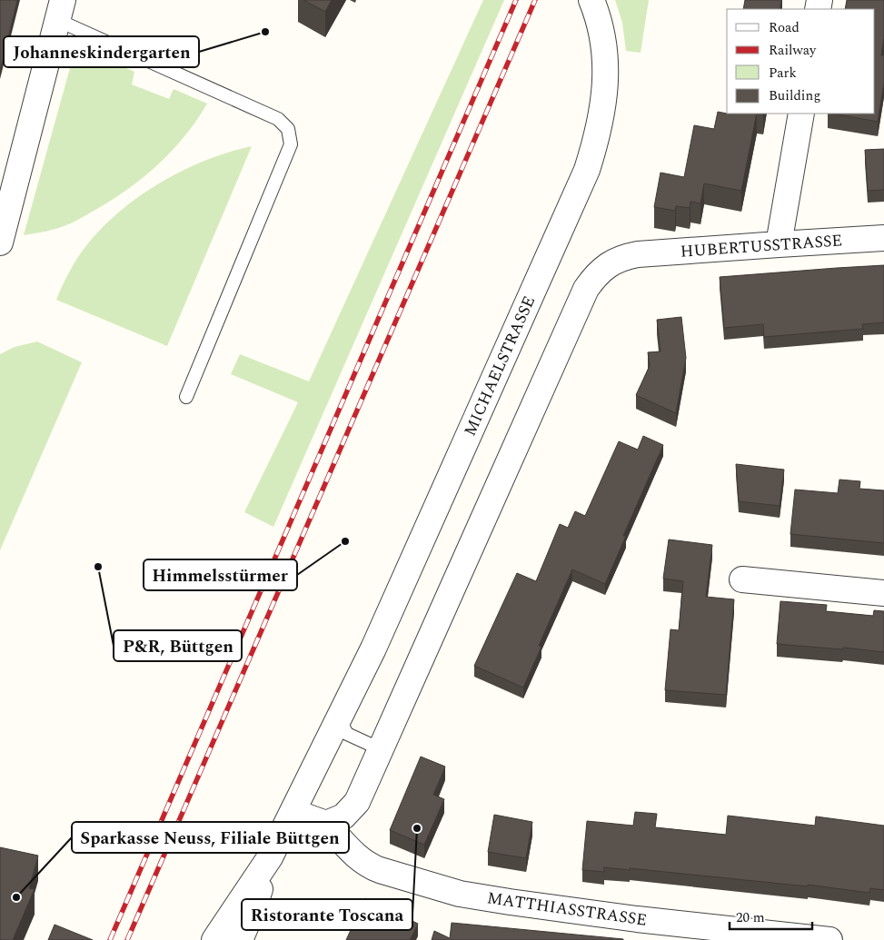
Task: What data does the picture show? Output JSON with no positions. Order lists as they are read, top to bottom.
{
  "streets": {
    "street": ["HUBERTUSSTRASSE", "MICHAELSTRASSE", "MATTHIASSTRASSE"]
  },
  "places": [
    "Johanneskindergarten",
    "Himmelsstürmer",
    "P&R, Büttgen",
    "Ristorante Toscana",
    "Sparkasse Neuss, Filiale Büttgen"
  ],
  "legend": [
    "Road",
    "Railway",
    "Park",
    "Building"
  ],
  "scale_bar": "20 m"
}
